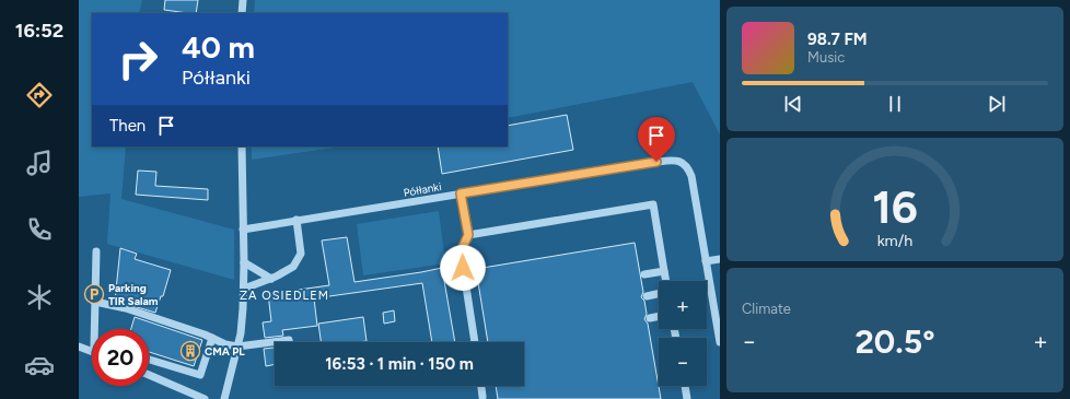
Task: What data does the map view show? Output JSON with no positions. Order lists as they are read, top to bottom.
{
  "streets": {
    "street": ["Półłanki"]
  },
  "districts": ["ZA OSIEDLEM"],
  "places": {
    "parking": ["Parking TIR Salam"],
    "building": ["CMA PL"]
  },
  "page": {
    "tabs": "16:52",
    "turn": ["40 m", "Półłanki"],
    "song": ["98.7 FM", "Music"],
    "then": "Then",
    "tile": "Climate",
    "map_buttons": ["+", "−"],
    "heat": ["−", "20.5°", "+"],
    "limit": "20",
    "trip": "16:53 · 1 min · 150 m",
    "gauge": ["16", "km/h"]
  }
}
